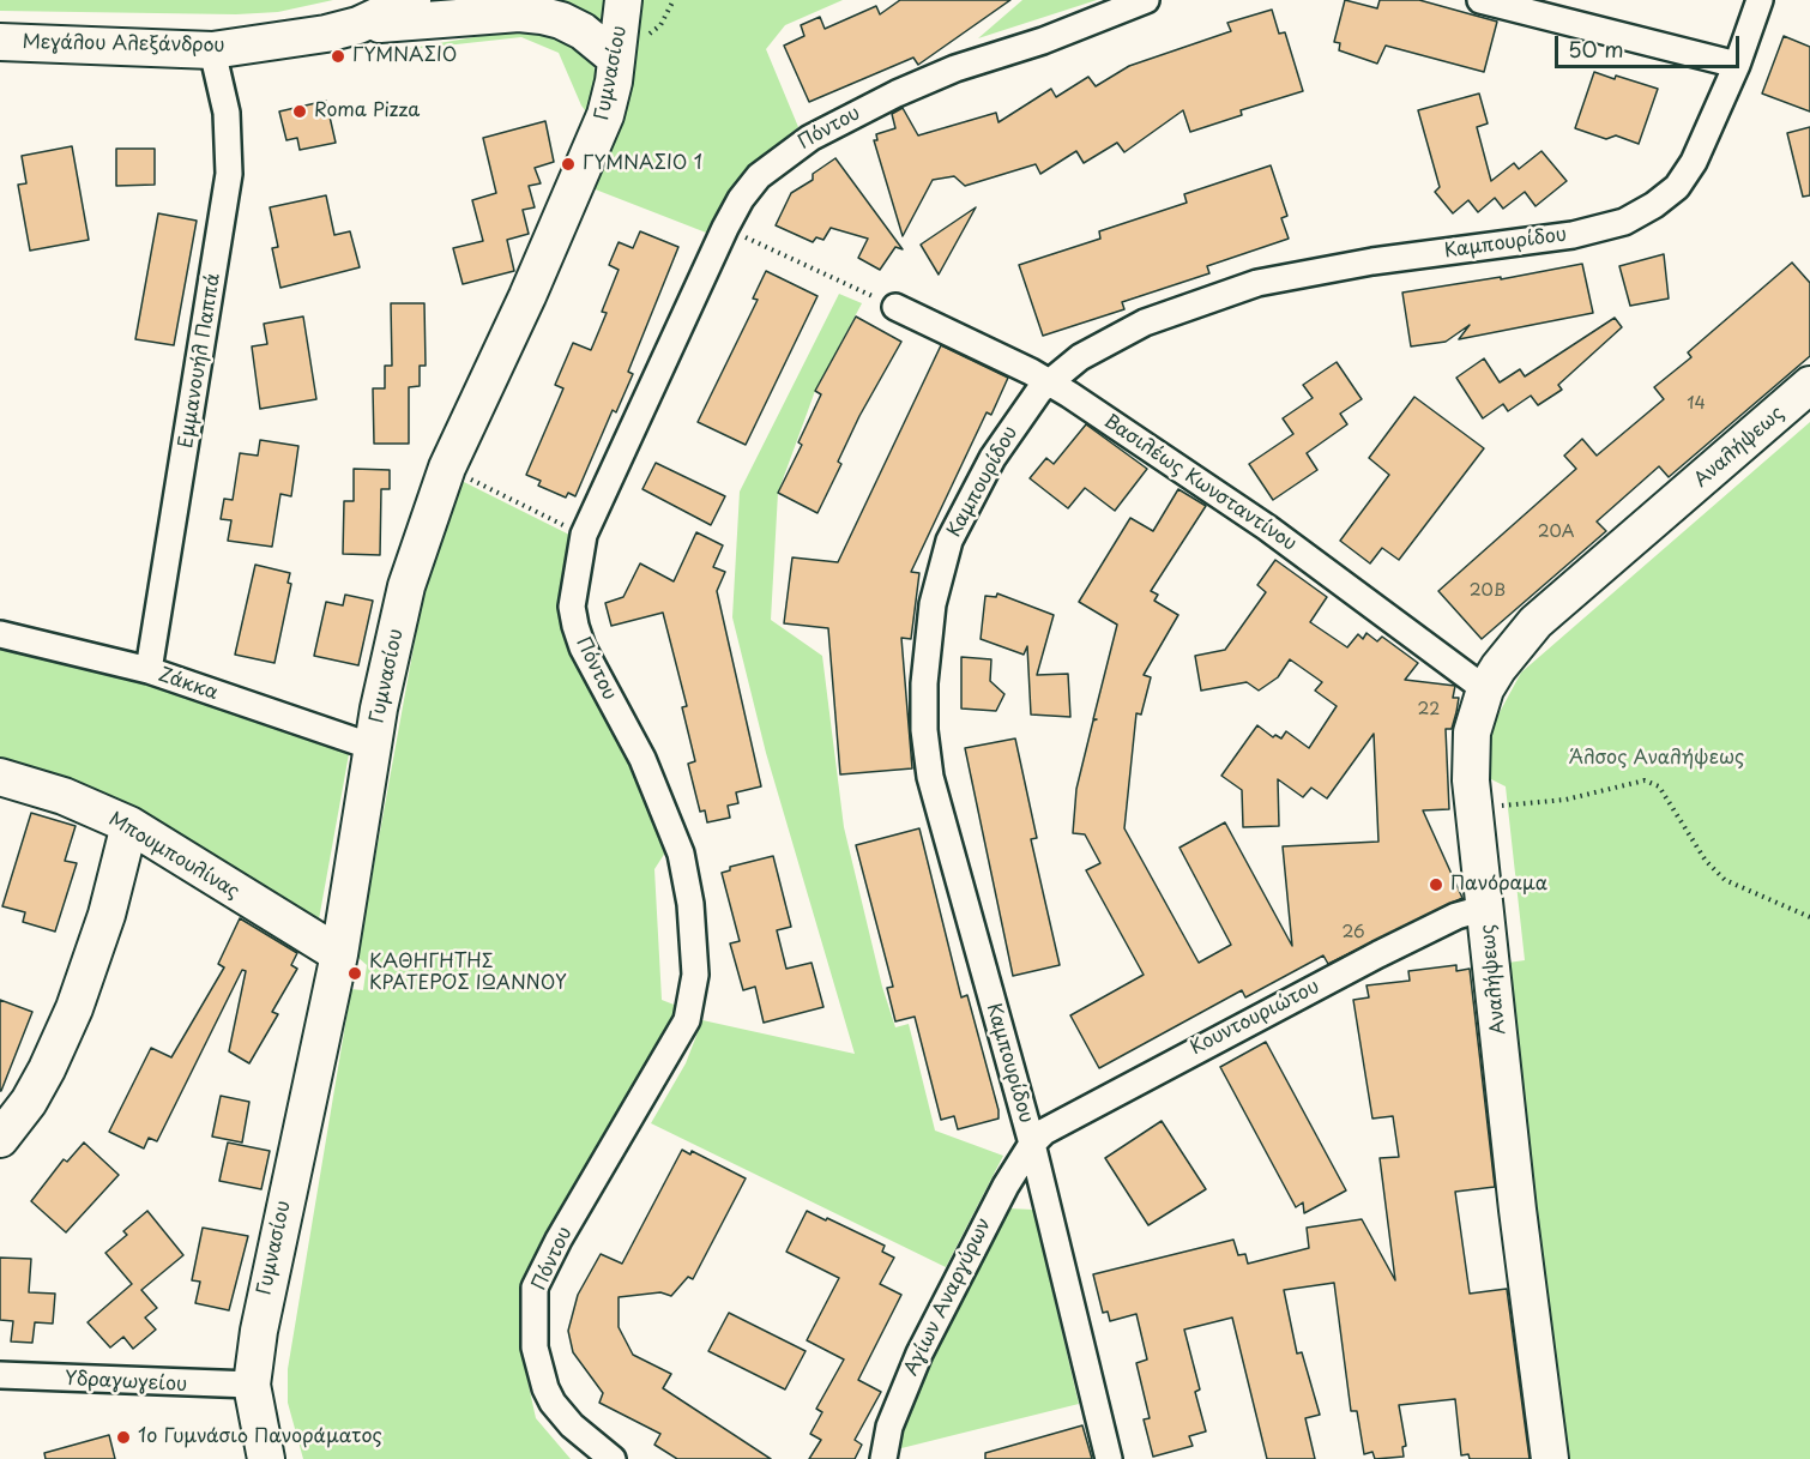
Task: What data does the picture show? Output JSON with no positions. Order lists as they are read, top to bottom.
{
  "streets": {
    "street": [
      "Μεγάλου Αλεξάνδρου",
      "Γυμνασίου",
      "Πόντου",
      "Καμπουρίδου",
      "Εμμανουήλ Παππά",
      "Αναλήψεως",
      "Βασιλέως Κωνσταντίνου",
      "Ζάκκα",
      "Μπουμπουλίνας",
      "Κουντουριώτου",
      "Αγίων Αναργύρων",
      "Υδραγωγείου"
    ]
  },
  "crossings": [
    ["Μεγάλου Αλεξάνδρου", "Εμμανουήλ Παππά"],
    ["Γυμνασίου", "Ζάκκα"],
    ["Γυμνασίου", "Μπουμπουλίνας"],
    ["Γυμνασίου", "Υδραγωγείου"],
    ["Καμπουρίδου", "Βασιλέως Κωνσταντίνου"],
    ["Καμπουρίδου", "Κουντουριώτου"],
    ["Καμπουρίδου", "Αγίων Αναργύρων"],
    ["Εμμανουήλ Παππά", "Ζάκκα"],
    ["Αναλήψεως", "Βασιλέως Κωνσταντίνου"],
    ["Αναλήψεως", "Κουντουριώτου"],
    ["Κουντουριώτου", "Αγίων Αναργύρων"]
  ],
  "parks": ["Άλσος Αναλήψεως"],
  "places": [
    "ΓΥΜΝΑΣΙΟ",
    "Roma Pizza",
    "ΓΥΜΝΑΣΙΟ 1",
    "Πανόραμα",
    "ΚΑΘΗΓΗΤΗΣ ΚΡΑΤΕΡΟΣ ΙΩΑΝΝΟΥ",
    "1ο Γυμνάσιο Πανοράματος"
  ],
  "house_numbers": [
    "14",
    "20A",
    "20B",
    "22",
    "26"
  ],
  "scale_bar": "50 m"
}
